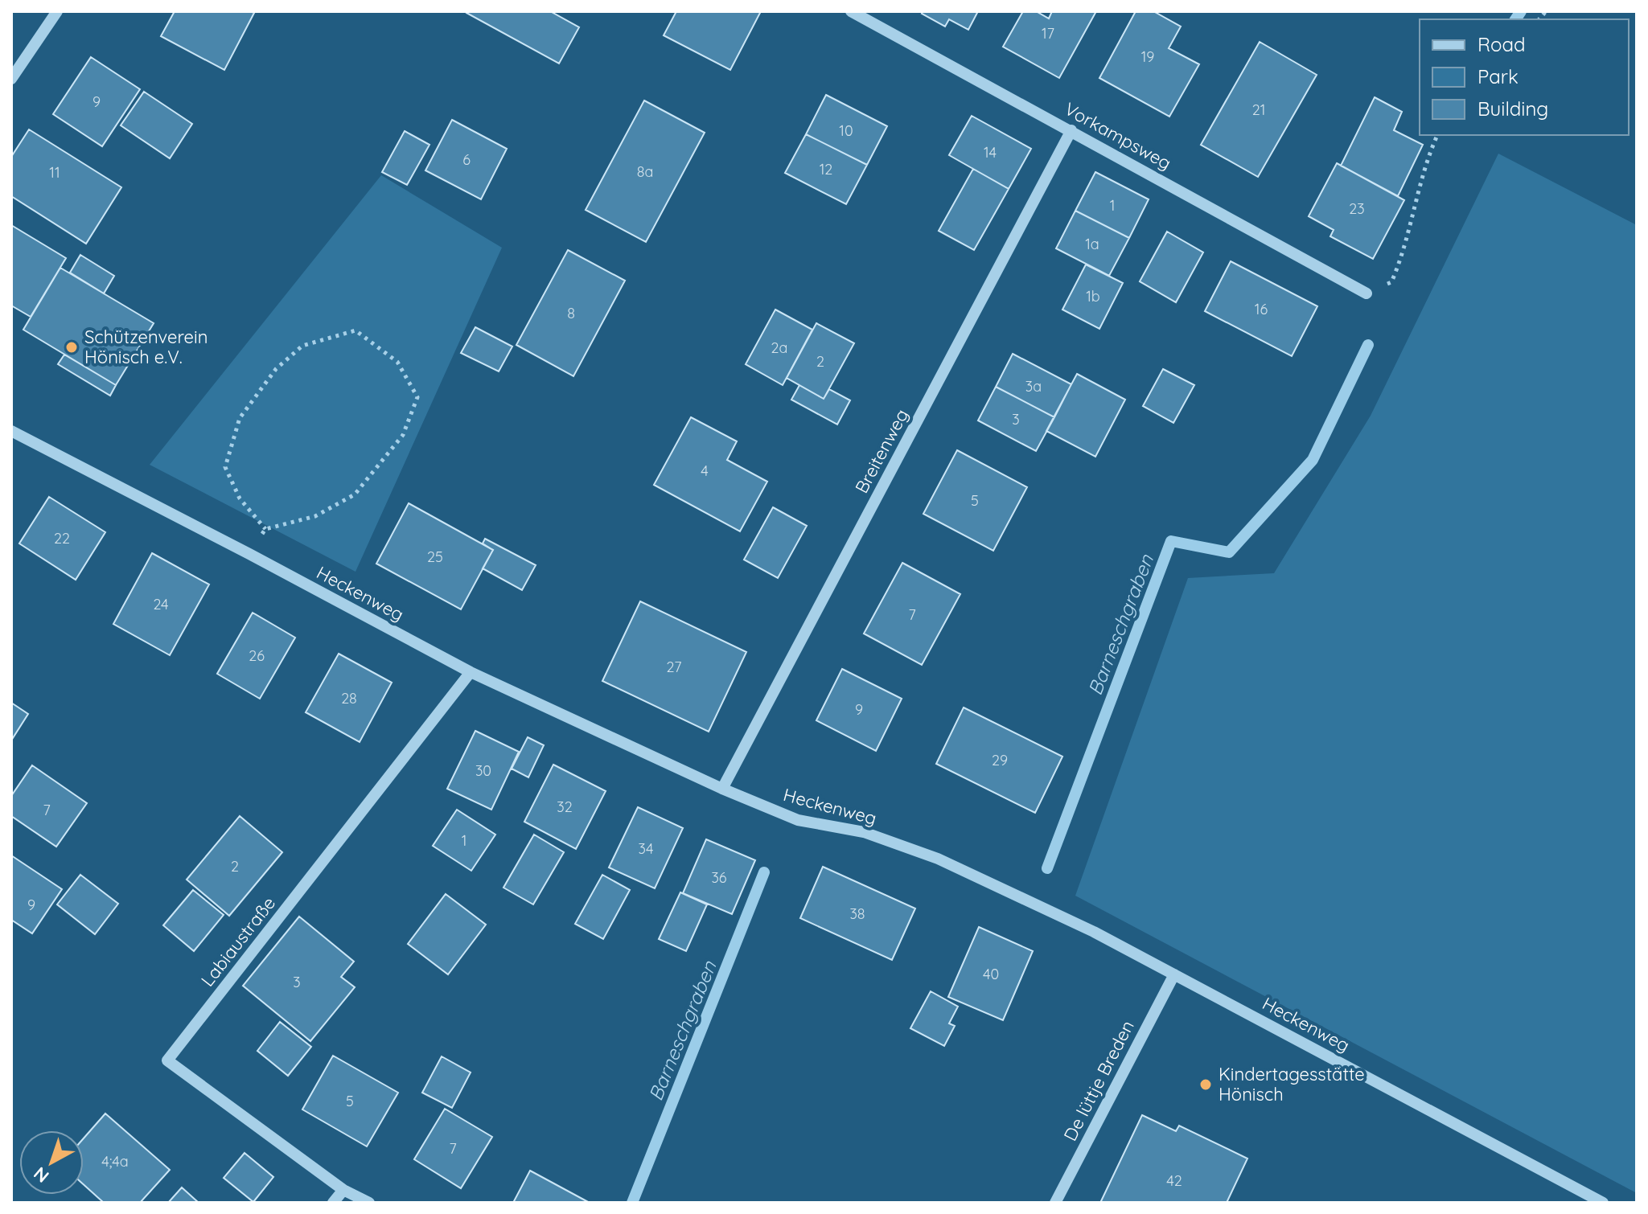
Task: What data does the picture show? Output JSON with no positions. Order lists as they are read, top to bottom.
{
  "streets": {
    "street": [
      "Vorkampsweg",
      "Breitenweg",
      "Heckenweg",
      "Labiaustraße",
      "De lüttje Breden"
    ]
  },
  "crossings": [
    ["Vorkampsweg", "Breitenweg"],
    ["Breitenweg", "Heckenweg"],
    ["Heckenweg", "Labiaustraße"],
    ["Heckenweg", "De lüttje Breden"]
  ],
  "water": ["Barneschgraben"],
  "places": ["Schützenverein Hönisch e.V.", "Kindertagesstätte Hönisch"],
  "house_numbers": [
    "17",
    "19",
    "9",
    "21",
    "10",
    "14",
    "6",
    "12",
    "8a",
    "11",
    "1",
    "23",
    "1a",
    "1b",
    "16",
    "8",
    "2a",
    "2",
    "3a",
    "3",
    "4",
    "5",
    "22",
    "25",
    "24",
    "7",
    "26",
    "27",
    "28",
    "9",
    "29",
    "30",
    "32",
    "7",
    "1",
    "34",
    "2",
    "36",
    "9",
    "38",
    "40",
    "3",
    "5",
    "7",
    "4;4a",
    "42"
  ],
  "legend": ["Road", "Park", "Building"],
  "north": "bottom left"
}
